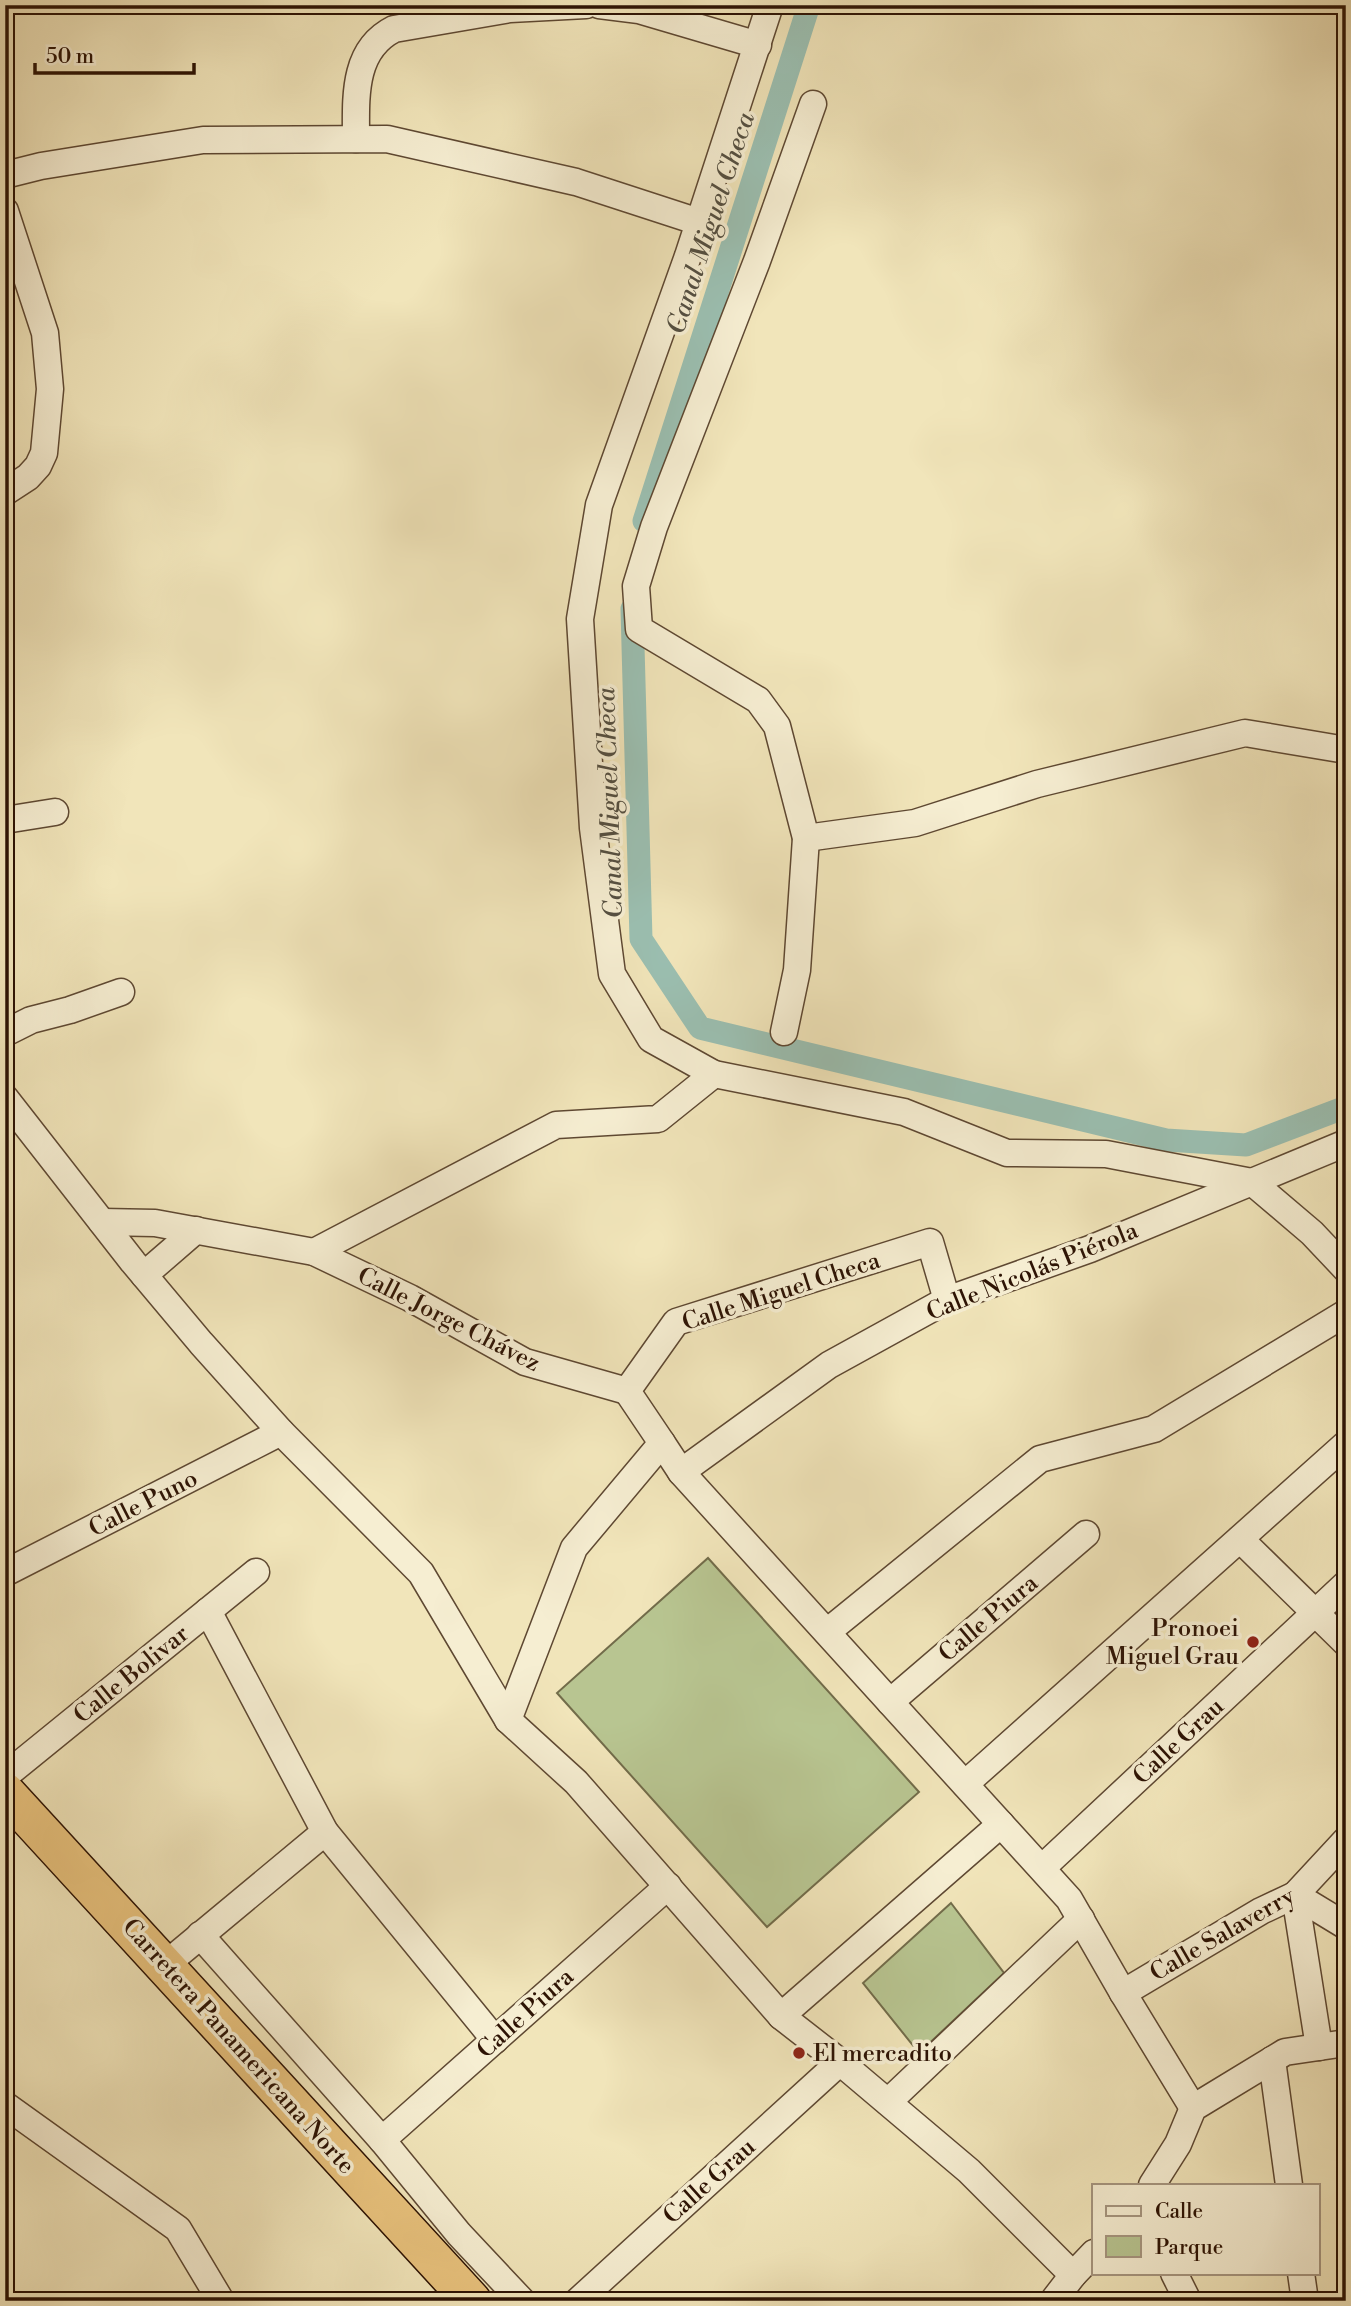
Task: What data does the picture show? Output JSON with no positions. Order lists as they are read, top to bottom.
{
  "streets": {
    "highway": ["Carretera Panamericana Norte"],
    "street": [
      "Calle Nicolás Piérola",
      "Calle Miguel Checa",
      "Calle Jorge Chávez",
      "Calle Puno",
      "Calle Piura",
      "Calle Bolivar",
      "Calle Grau",
      "Calle Salaverry"
    ]
  },
  "crossings": [
    ["Calle Nicolás Piérola", "Calle Miguel Checa"],
    ["Calle Miguel Checa", "Calle Jorge Chávez"]
  ],
  "water": ["Canal Miguel Checa"],
  "places": ["Pronoei Miguel Grau", "El mercadito"],
  "legend": ["Calle", "Parque"],
  "scale_bar": "50 m"
}
